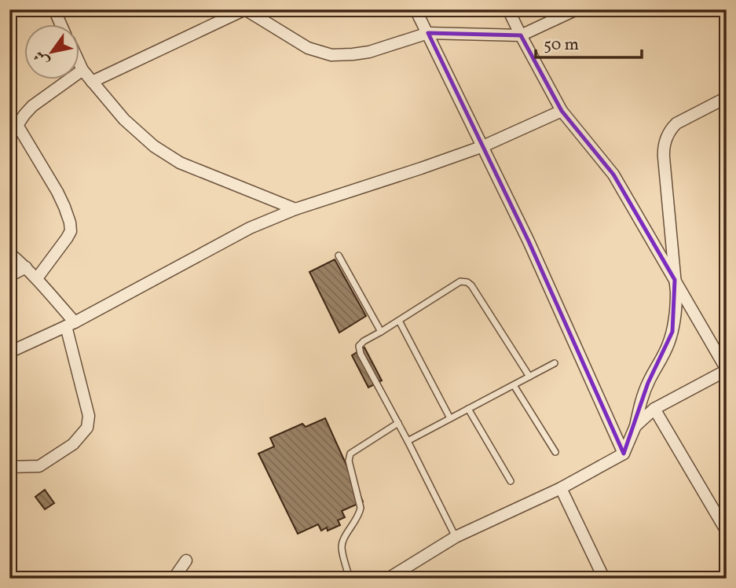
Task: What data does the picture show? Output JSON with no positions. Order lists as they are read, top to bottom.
{
  "scale_bar": "50 m",
  "north": "bottom left"
}
